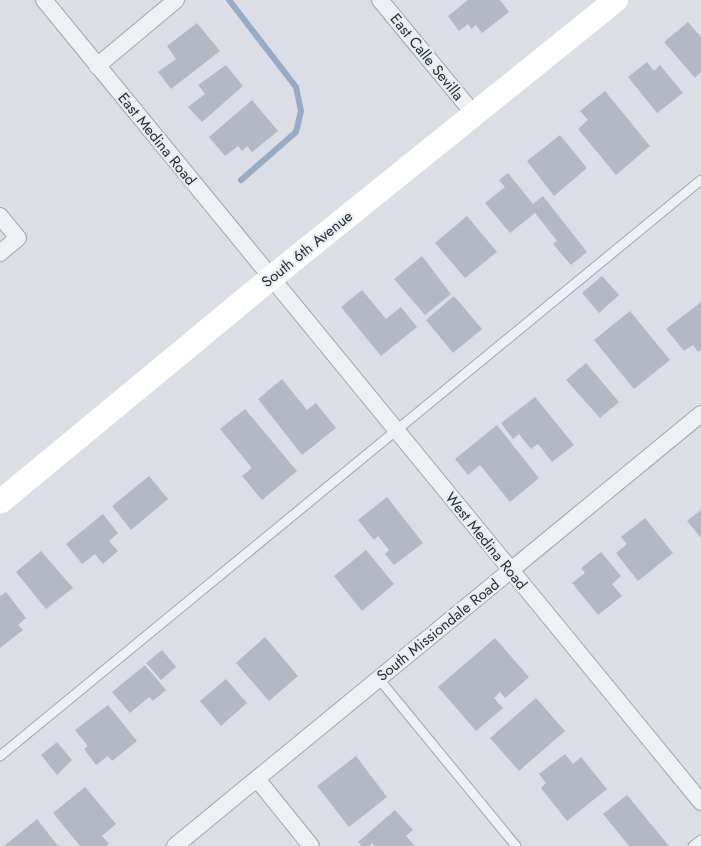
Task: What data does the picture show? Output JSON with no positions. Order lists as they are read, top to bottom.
{
  "streets": {
    "street": [
      "East Calle Sevilla",
      "East Medina Road",
      "South 6th Avenue",
      "West Medina Road",
      "South Missiondale Road"
    ]
  },
  "crossings": [
    ["East Calle Sevilla", "South 6th Avenue"],
    ["East Medina Road", "South 6th Avenue"],
    ["East Medina Road", "West Medina Road"],
    ["South 6th Avenue", "West Medina Road"],
    ["West Medina Road", "South Missiondale Road"]
  ]
}
